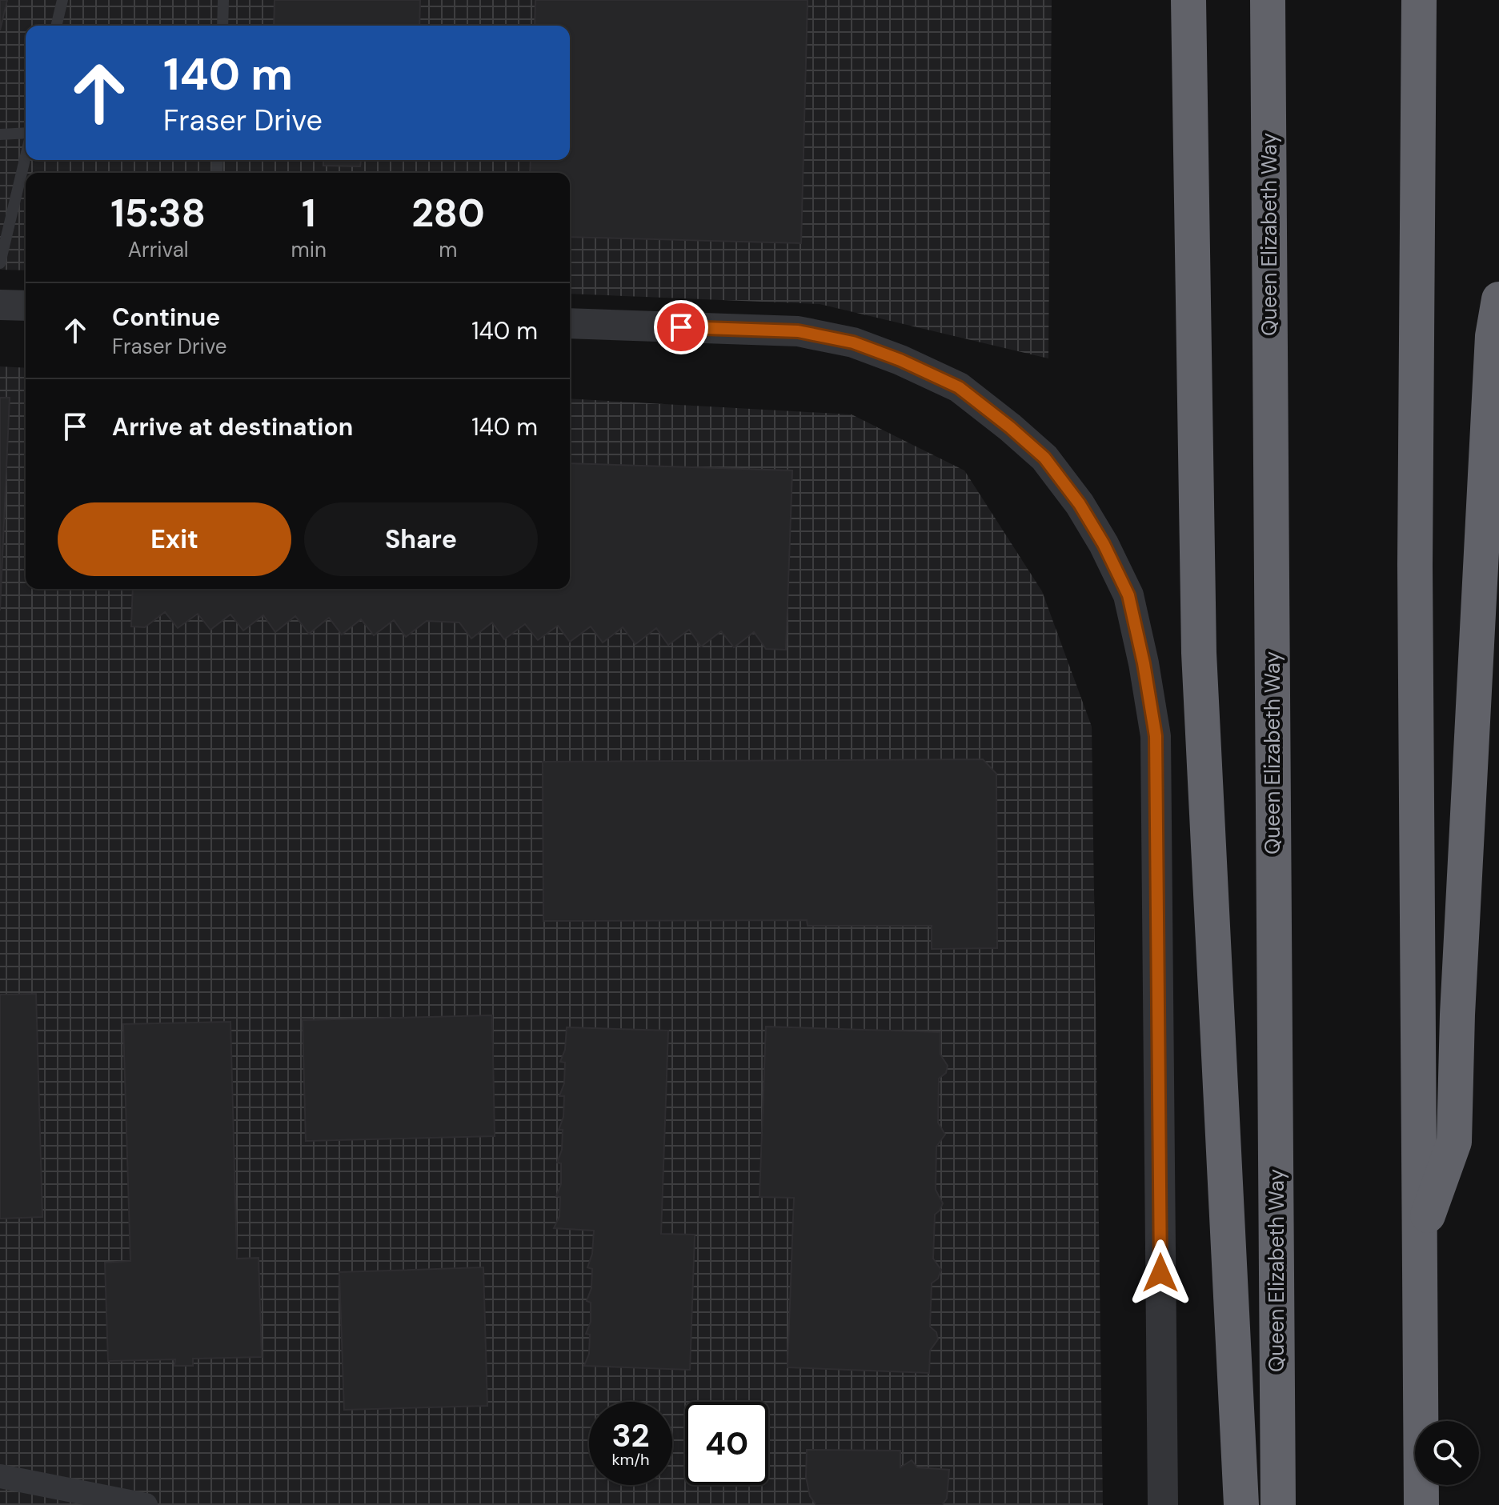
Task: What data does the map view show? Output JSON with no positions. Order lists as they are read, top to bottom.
{
  "streets": {
    "highway": ["Queen Elizabeth Way"]
  },
  "page": {
    "turn": ["140 m", "Fraser Drive"],
    "eta": [
      "15:38",
      "Arrival",
      "1",
      "min",
      "280",
      "m"
    ],
    "list": [
      {
        "name": "Continue",
        "note": "Fraser Drive",
        "value": "140 m"
      },
      {
        "name": "Arrive at destination",
        "value": "140 m"
      }
    ],
    "buttons": ["Exit", "Share"],
    "speed": "32 km/h",
    "limit": "40"
  }
}
